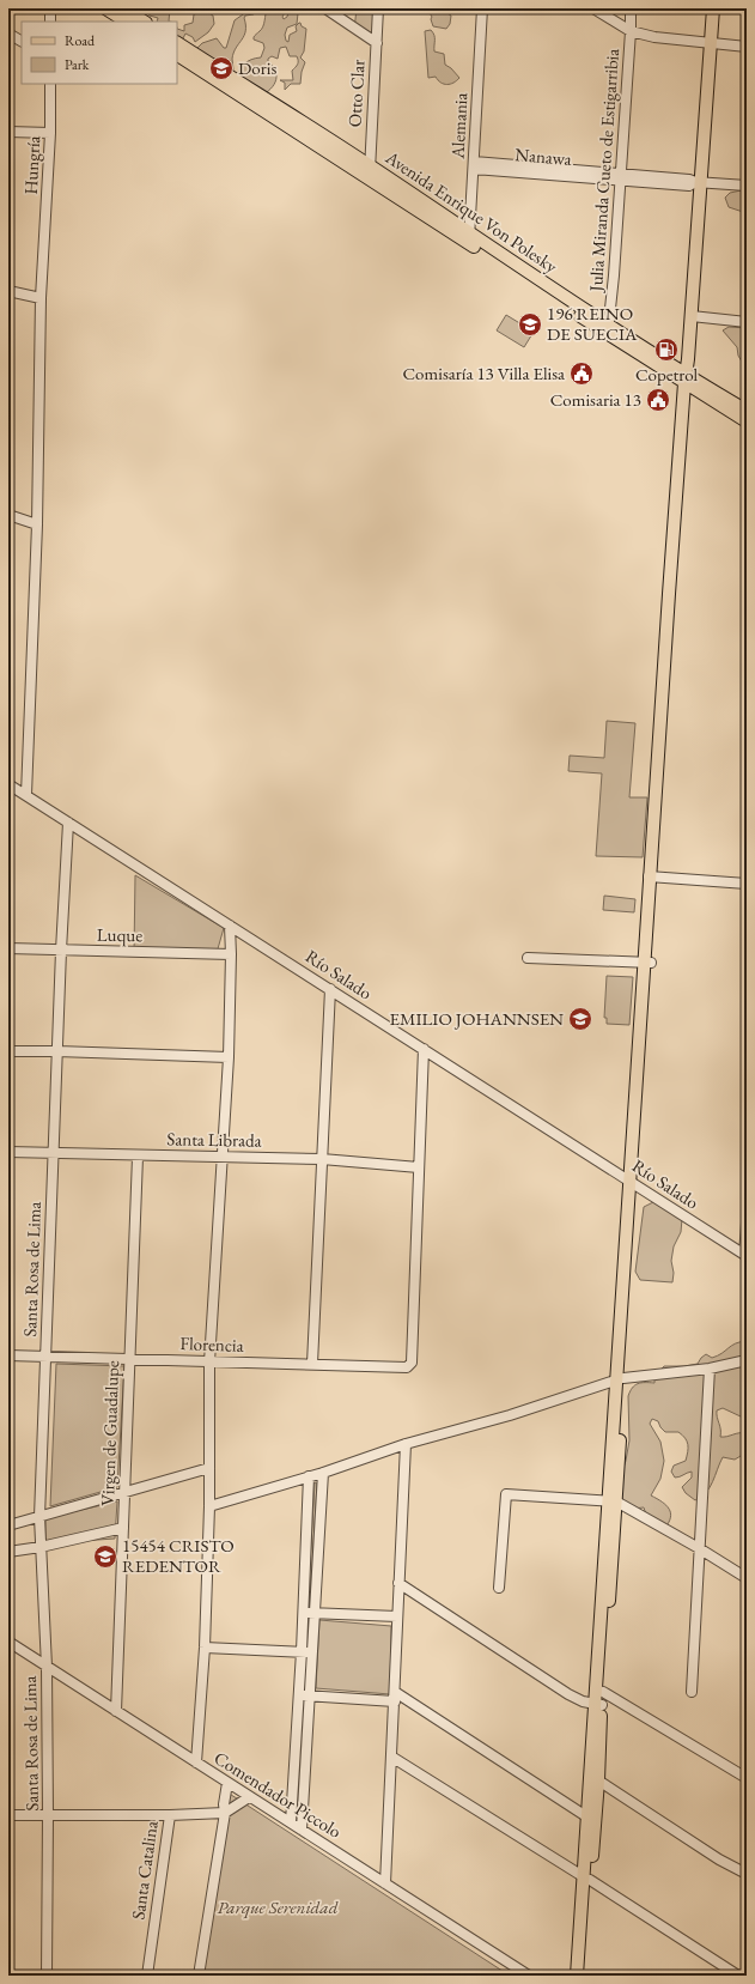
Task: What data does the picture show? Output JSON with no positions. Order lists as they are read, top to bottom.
{
  "streets": {
    "main road": ["Avenida Enrique Von Polesky"],
    "street": [
      "Otto Clar",
      "Alemania",
      "Nanawa",
      "Hungría",
      "Julia Miranda Cueto de Estigarribia",
      "Luque",
      "Río Salado",
      "Santa Librada",
      "Santa Rosa de Lima",
      "Florencia",
      "Virgen de Guadalupe",
      "Comendador Piccolo",
      "Santa Catalina"
    ]
  },
  "crossings": [
    ["Otto Clar", "Avenida Enrique Von Polesky"],
    ["Alemania", "Nanawa"],
    ["Alemania", "Avenida Enrique Von Polesky"],
    ["Nanawa", "Julia Miranda Cueto de Estigarribia"],
    ["Hungría", "Río Salado"],
    ["Julia Miranda Cueto de Estigarribia", "Avenida Enrique Von Polesky"],
    ["Luque", "Santa Rosa de Lima"],
    ["Río Salado", "Santa Rosa de Lima"],
    ["Santa Librada", "Santa Rosa de Lima"],
    ["Santa Librada", "Florencia"],
    ["Santa Librada", "Virgen de Guadalupe"],
    ["Santa Rosa de Lima", "Florencia"],
    ["Santa Rosa de Lima", "Comendador Piccolo"],
    ["Santa Rosa de Lima", "Santa Catalina"],
    ["Florencia", "Virgen de Guadalupe"],
    ["Virgen de Guadalupe", "Comendador Piccolo"]
  ],
  "parks": ["Parque Serenidad"],
  "places": {
    "school or university": [
      "Doris",
      "196 REINO DE SUECIA",
      "EMILIO JOHANNSEN",
      "15454 CRISTO REDENTOR"
    ],
    "fuel station": ["Copetrol"],
    "public building": ["Comisaría 13 Villa Elisa", "Comisaria 13"]
  },
  "legend": ["Road", "Park"]
}
